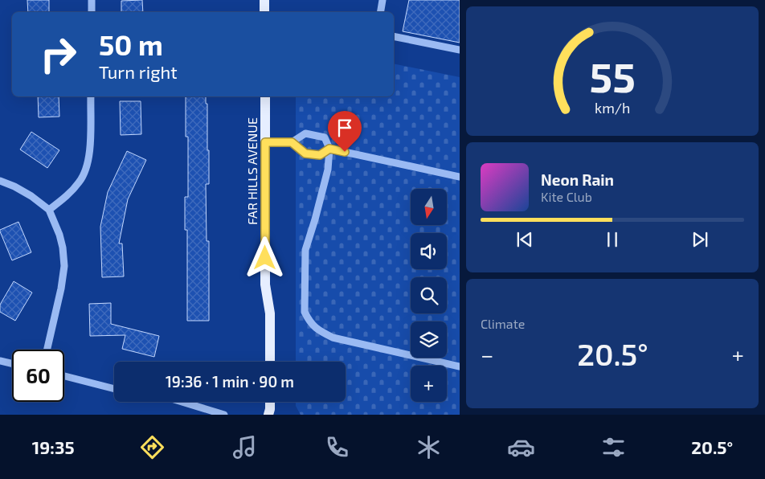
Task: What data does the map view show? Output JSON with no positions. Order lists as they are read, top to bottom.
{
  "streets": {
    "main road": ["FAR HILLS AVENUE"]
  },
  "north": "bottom",
  "page": {
    "turn": ["50 m", "Turn right"],
    "song": ["Neon Rain", "Kite Club"],
    "map_buttons": "+",
    "tile": "Climate",
    "heat": ["−", "20.5°", "+"],
    "limit": "60",
    "trip": "19:36 · 1 min · 90 m",
    "tabs": ["19:35", "20.5°"],
    "gauge": ["55", "km/h"]
  }
}
